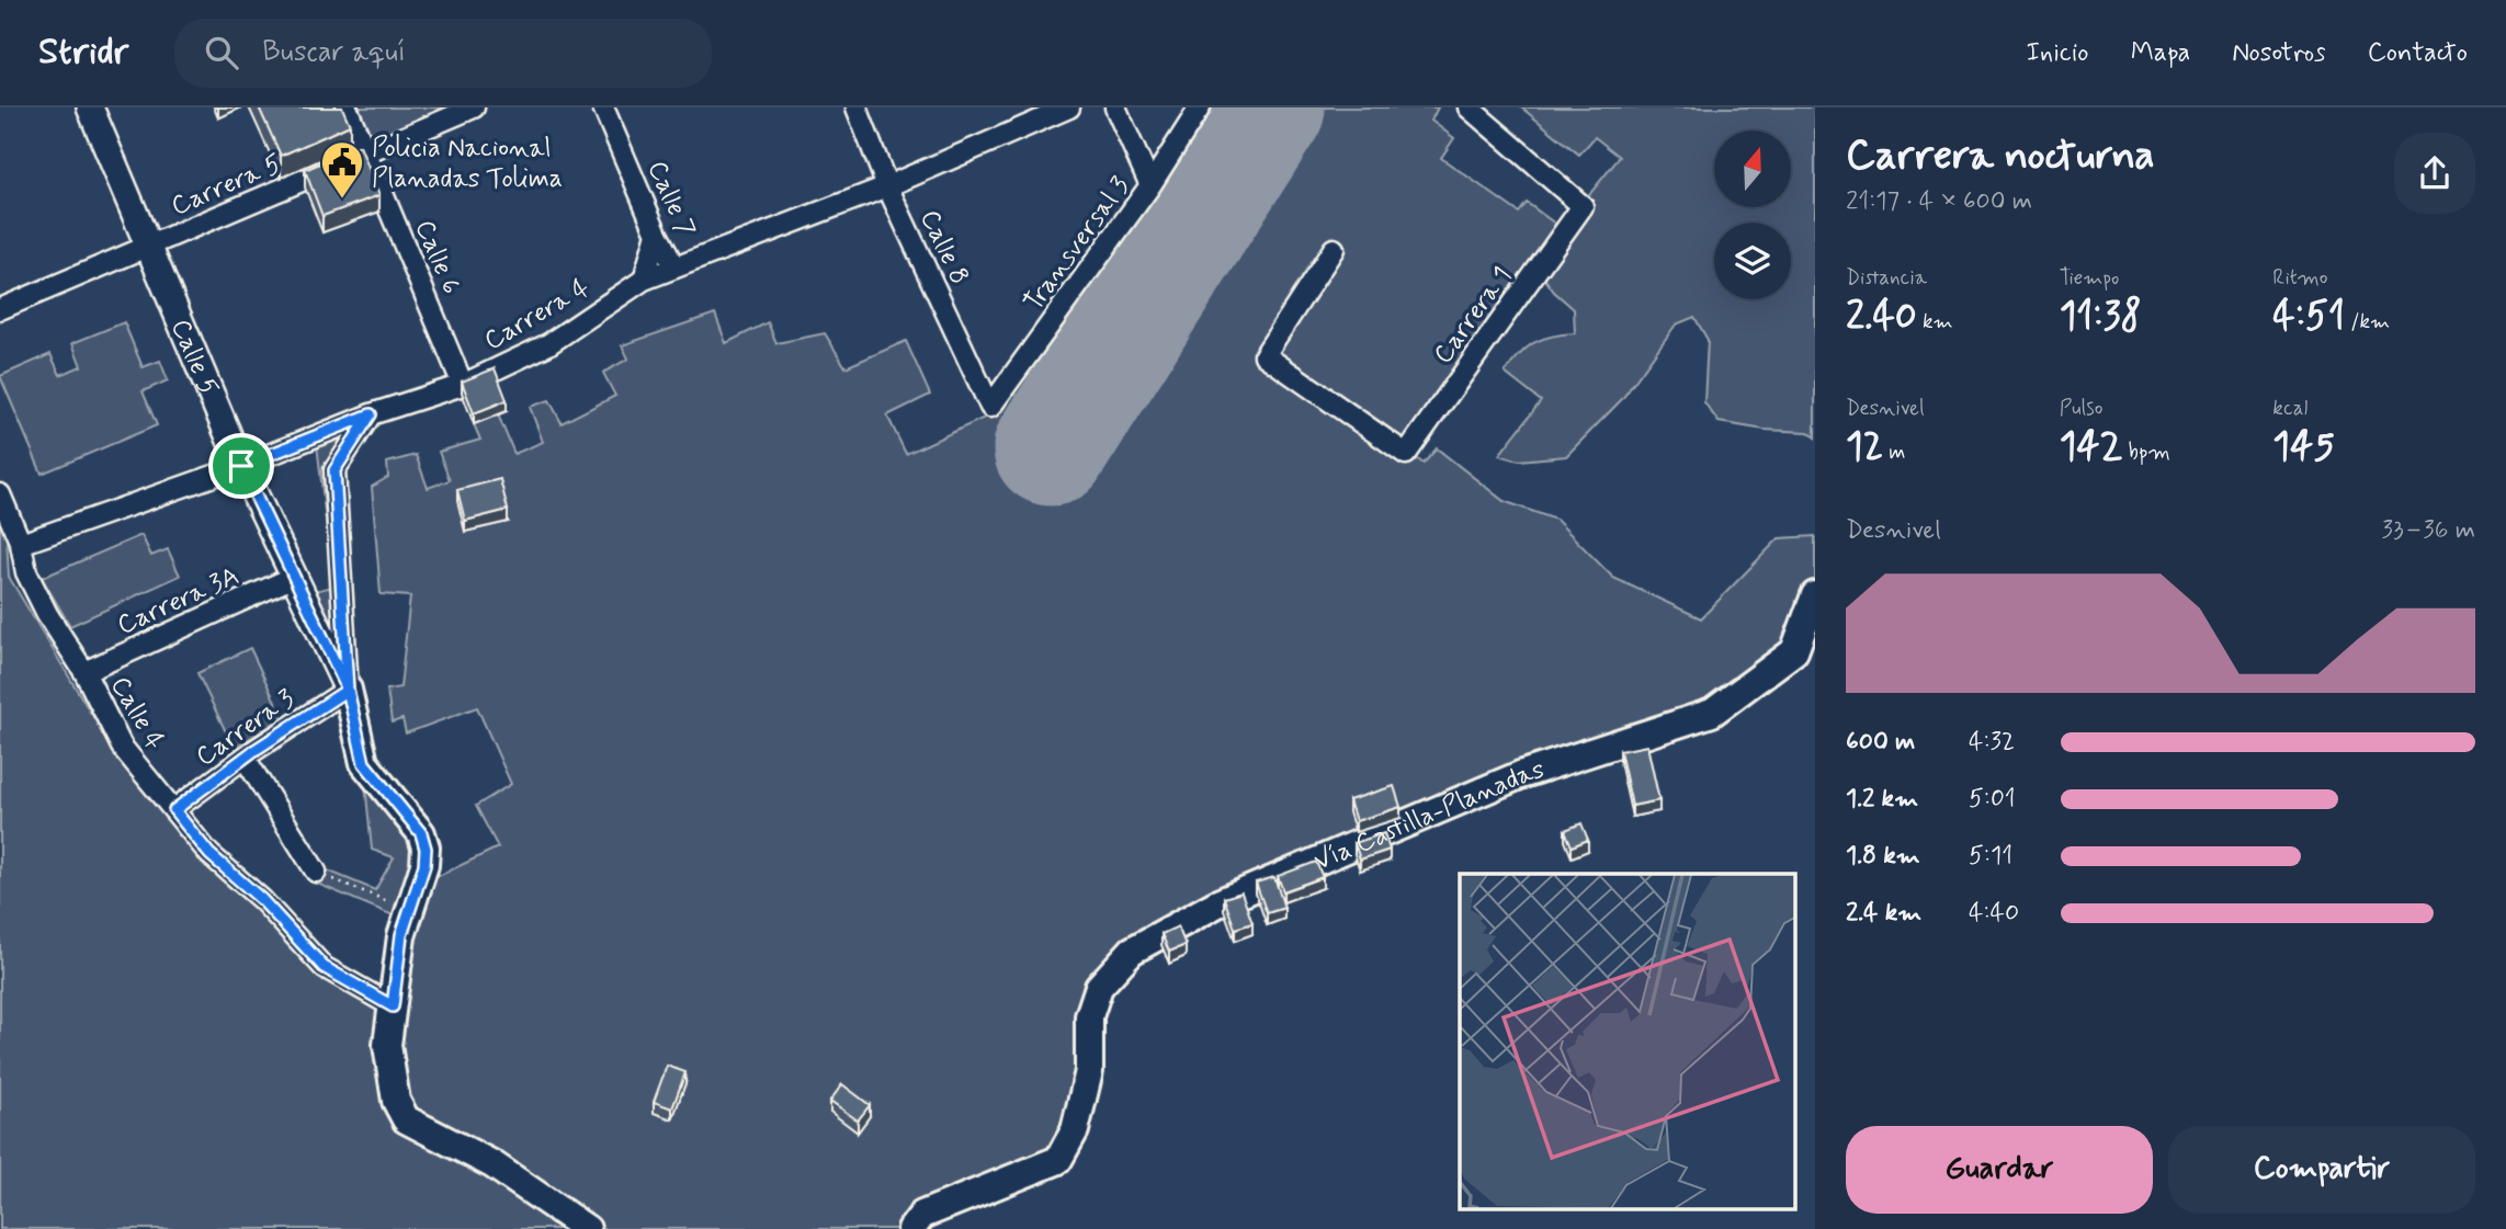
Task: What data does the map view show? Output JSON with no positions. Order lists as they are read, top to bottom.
{
  "streets": {
    "main road": ["Calle 5", "Vía Castilla-Planadas"],
    "street": [
      "Carrera 5",
      "Calle 7",
      "Transversal 3",
      "Calle 8",
      "Calle 6",
      "Carrera 4",
      "Carrera 1",
      "Carrera 3A",
      "Calle 4",
      "Carrera 3"
    ]
  },
  "crossings": [
    ["Carrera 5", "Calle 6"],
    ["Carrera 5", "Calle 5"],
    ["Calle 7", "Carrera 4"],
    ["Transversal 3", "Calle 8"],
    ["Calle 8", "Carrera 4"],
    ["Calle 6", "Carrera 4"],
    ["Carrera 4", "Calle 5"],
    ["Carrera 4", "Calle 4"],
    ["Calle 5", "Carrera 3A"],
    ["Calle 5", "Carrera 3"],
    ["Carrera 3A", "Calle 4"],
    ["Calle 4", "Carrera 3"]
  ],
  "places": {
    "public building": ["Policia Nacional Planadas Tolima"]
  },
  "north": "top",
  "page": {
    "header": "Stridr",
    "search": "Buscar aquí",
    "nav": [
      "Inicio",
      "Mapa",
      "Nosotros",
      "Contacto"
    ],
    "heading": ["Carrera nocturna", "21:17 · 4 × 600 m"],
    "stats": [
      ["Distancia", "2.40 km"],
      ["Tiempo", "11:38"],
      ["Ritmo", "4:51 /km"],
      ["Desnivel", "12 m"],
      ["Pulso", "142 bpm"],
      ["kcal", "145"]
    ],
    "chart": ["Desnivel", "33–36 m"],
    "list": [
      {
        "name": "600 m",
        "note": "4:32"
      },
      {
        "name": "1.2 km",
        "note": "5:01"
      },
      {
        "name": "1.8 km",
        "note": "5:11"
      },
      {
        "name": "2.4 km",
        "note": "4:40"
      }
    ],
    "buttons": ["Guardar", "Compartir"]
  }
}
